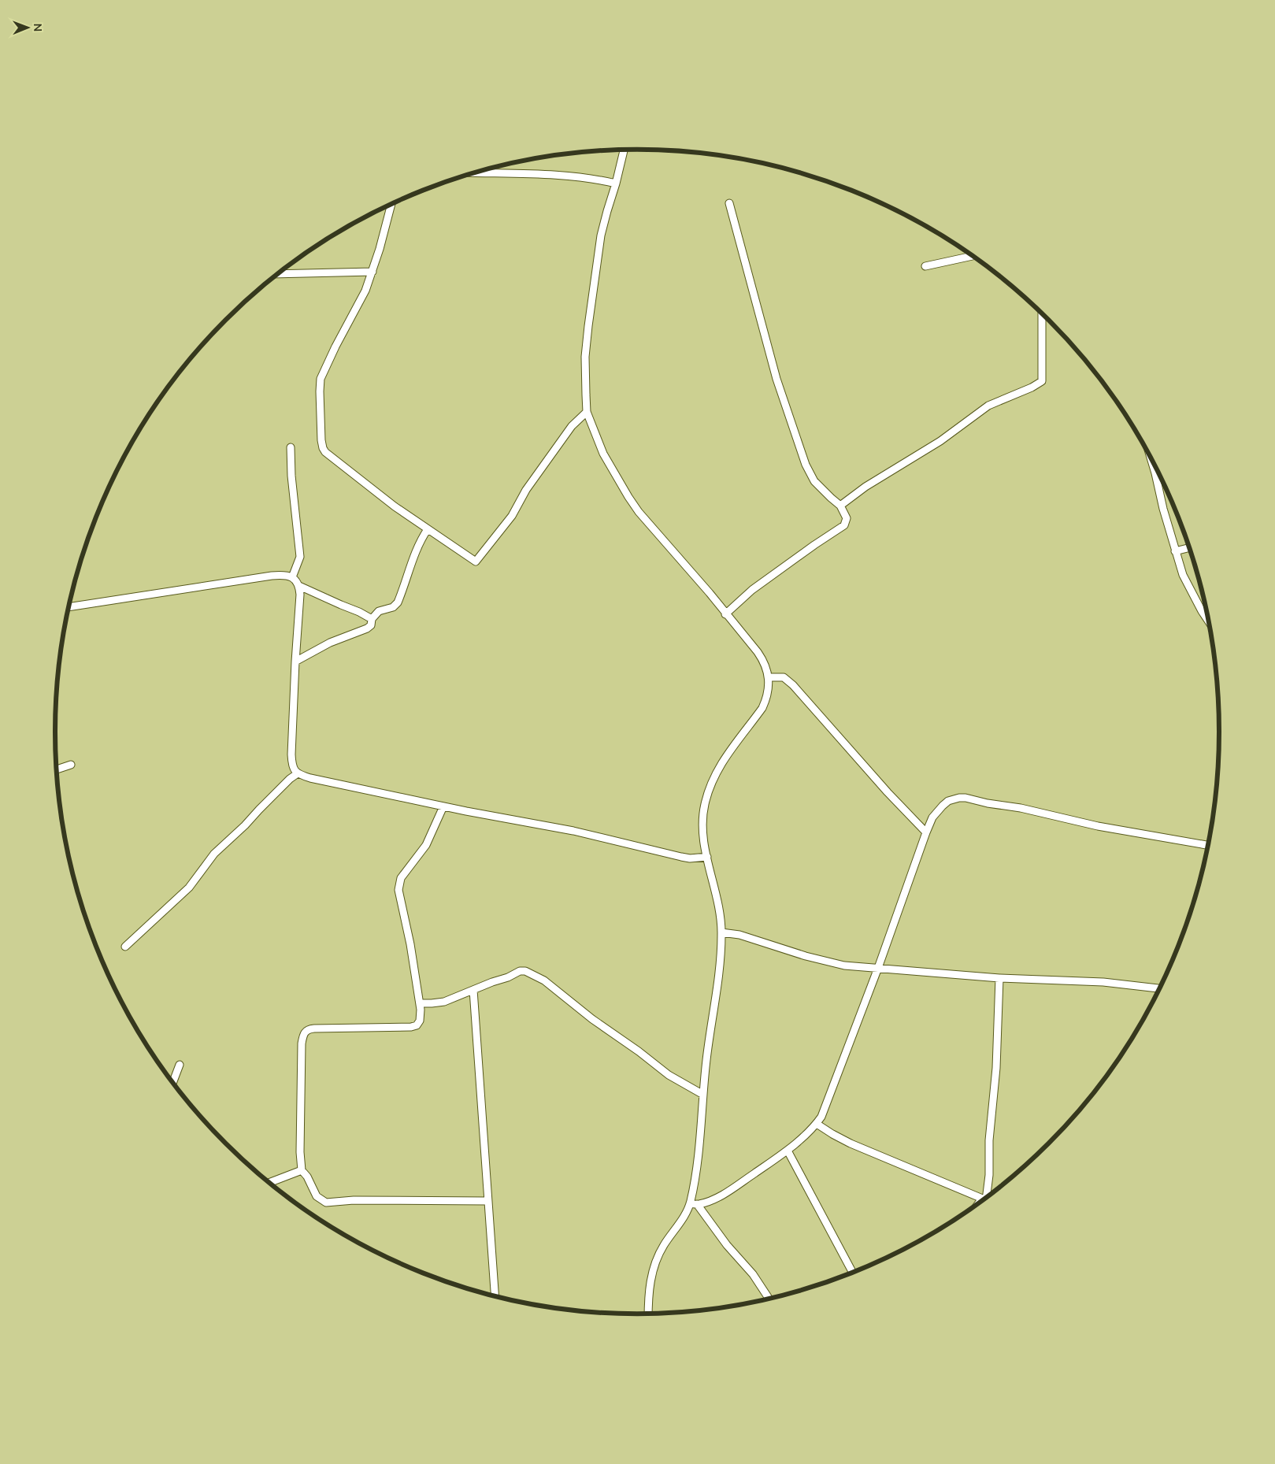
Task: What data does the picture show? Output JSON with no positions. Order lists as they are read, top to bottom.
{
  "north": "right"
}
